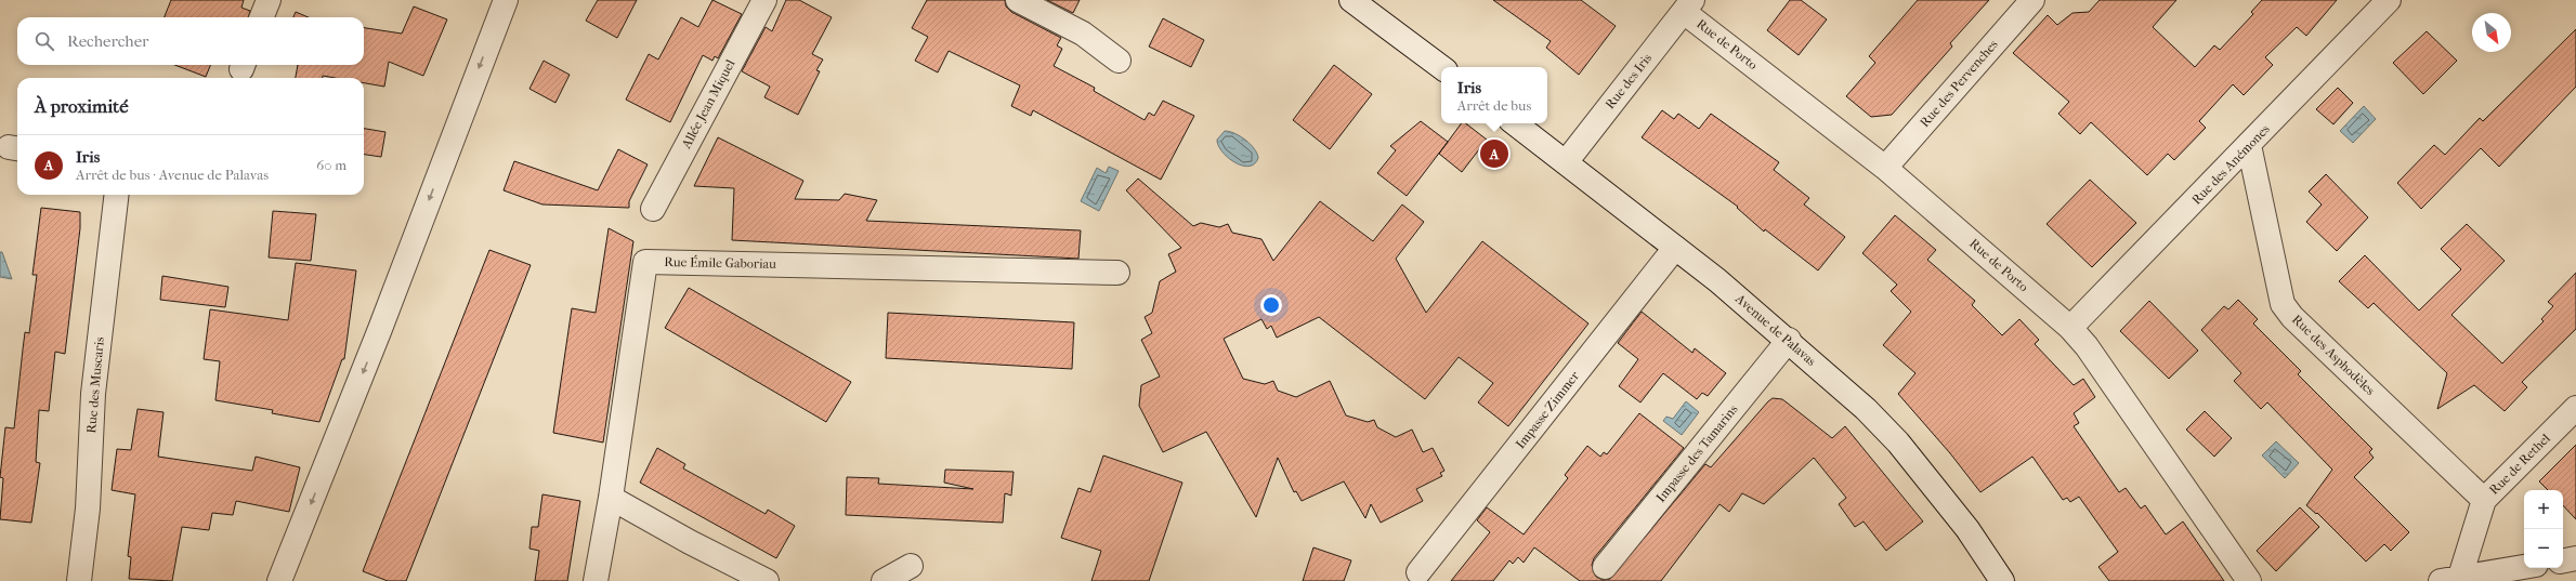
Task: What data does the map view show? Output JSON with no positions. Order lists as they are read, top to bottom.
{
  "streets": {
    "street": [
      "Rue de Porto",
      "Rue des Iris",
      "Rue des Pervenches",
      "Allée Jean Miquel",
      "Rue des Anémones",
      "Rue Émile Gaboriau",
      "Avenue de Palavas",
      "Rue des Asphodèles",
      "Rue des Muscaris",
      "Impasse Zimmer",
      "Impasse des Tamarins",
      "Rue de Rethel"
    ]
  },
  "crossings": [
    ["Rue de Porto", "Rue des Iris"],
    ["Rue de Porto", "Rue des Pervenches"],
    ["Rue de Porto", "Rue des Anémones"],
    ["Rue des Iris", "Avenue de Palavas"],
    ["Rue des Anémones", "Rue des Asphodèles"],
    ["Avenue de Palavas", "Impasse Zimmer"],
    ["Avenue de Palavas", "Impasse des Tamarins"],
    ["Rue des Asphodèles", "Rue de Rethel"]
  ],
  "north": "bottom right",
  "page": {
    "search": "Rechercher",
    "popup": ["Iris", "Arrêt de bus"],
    "heading": "À proximité",
    "list": [
      {
        "mark": "A",
        "name": "Iris",
        "note": "Arrêt de bus · Avenue de Palavas",
        "value": "60 m"
      }
    ],
    "pins": "A",
    "map_buttons": ["+", "−"]
  }
}
